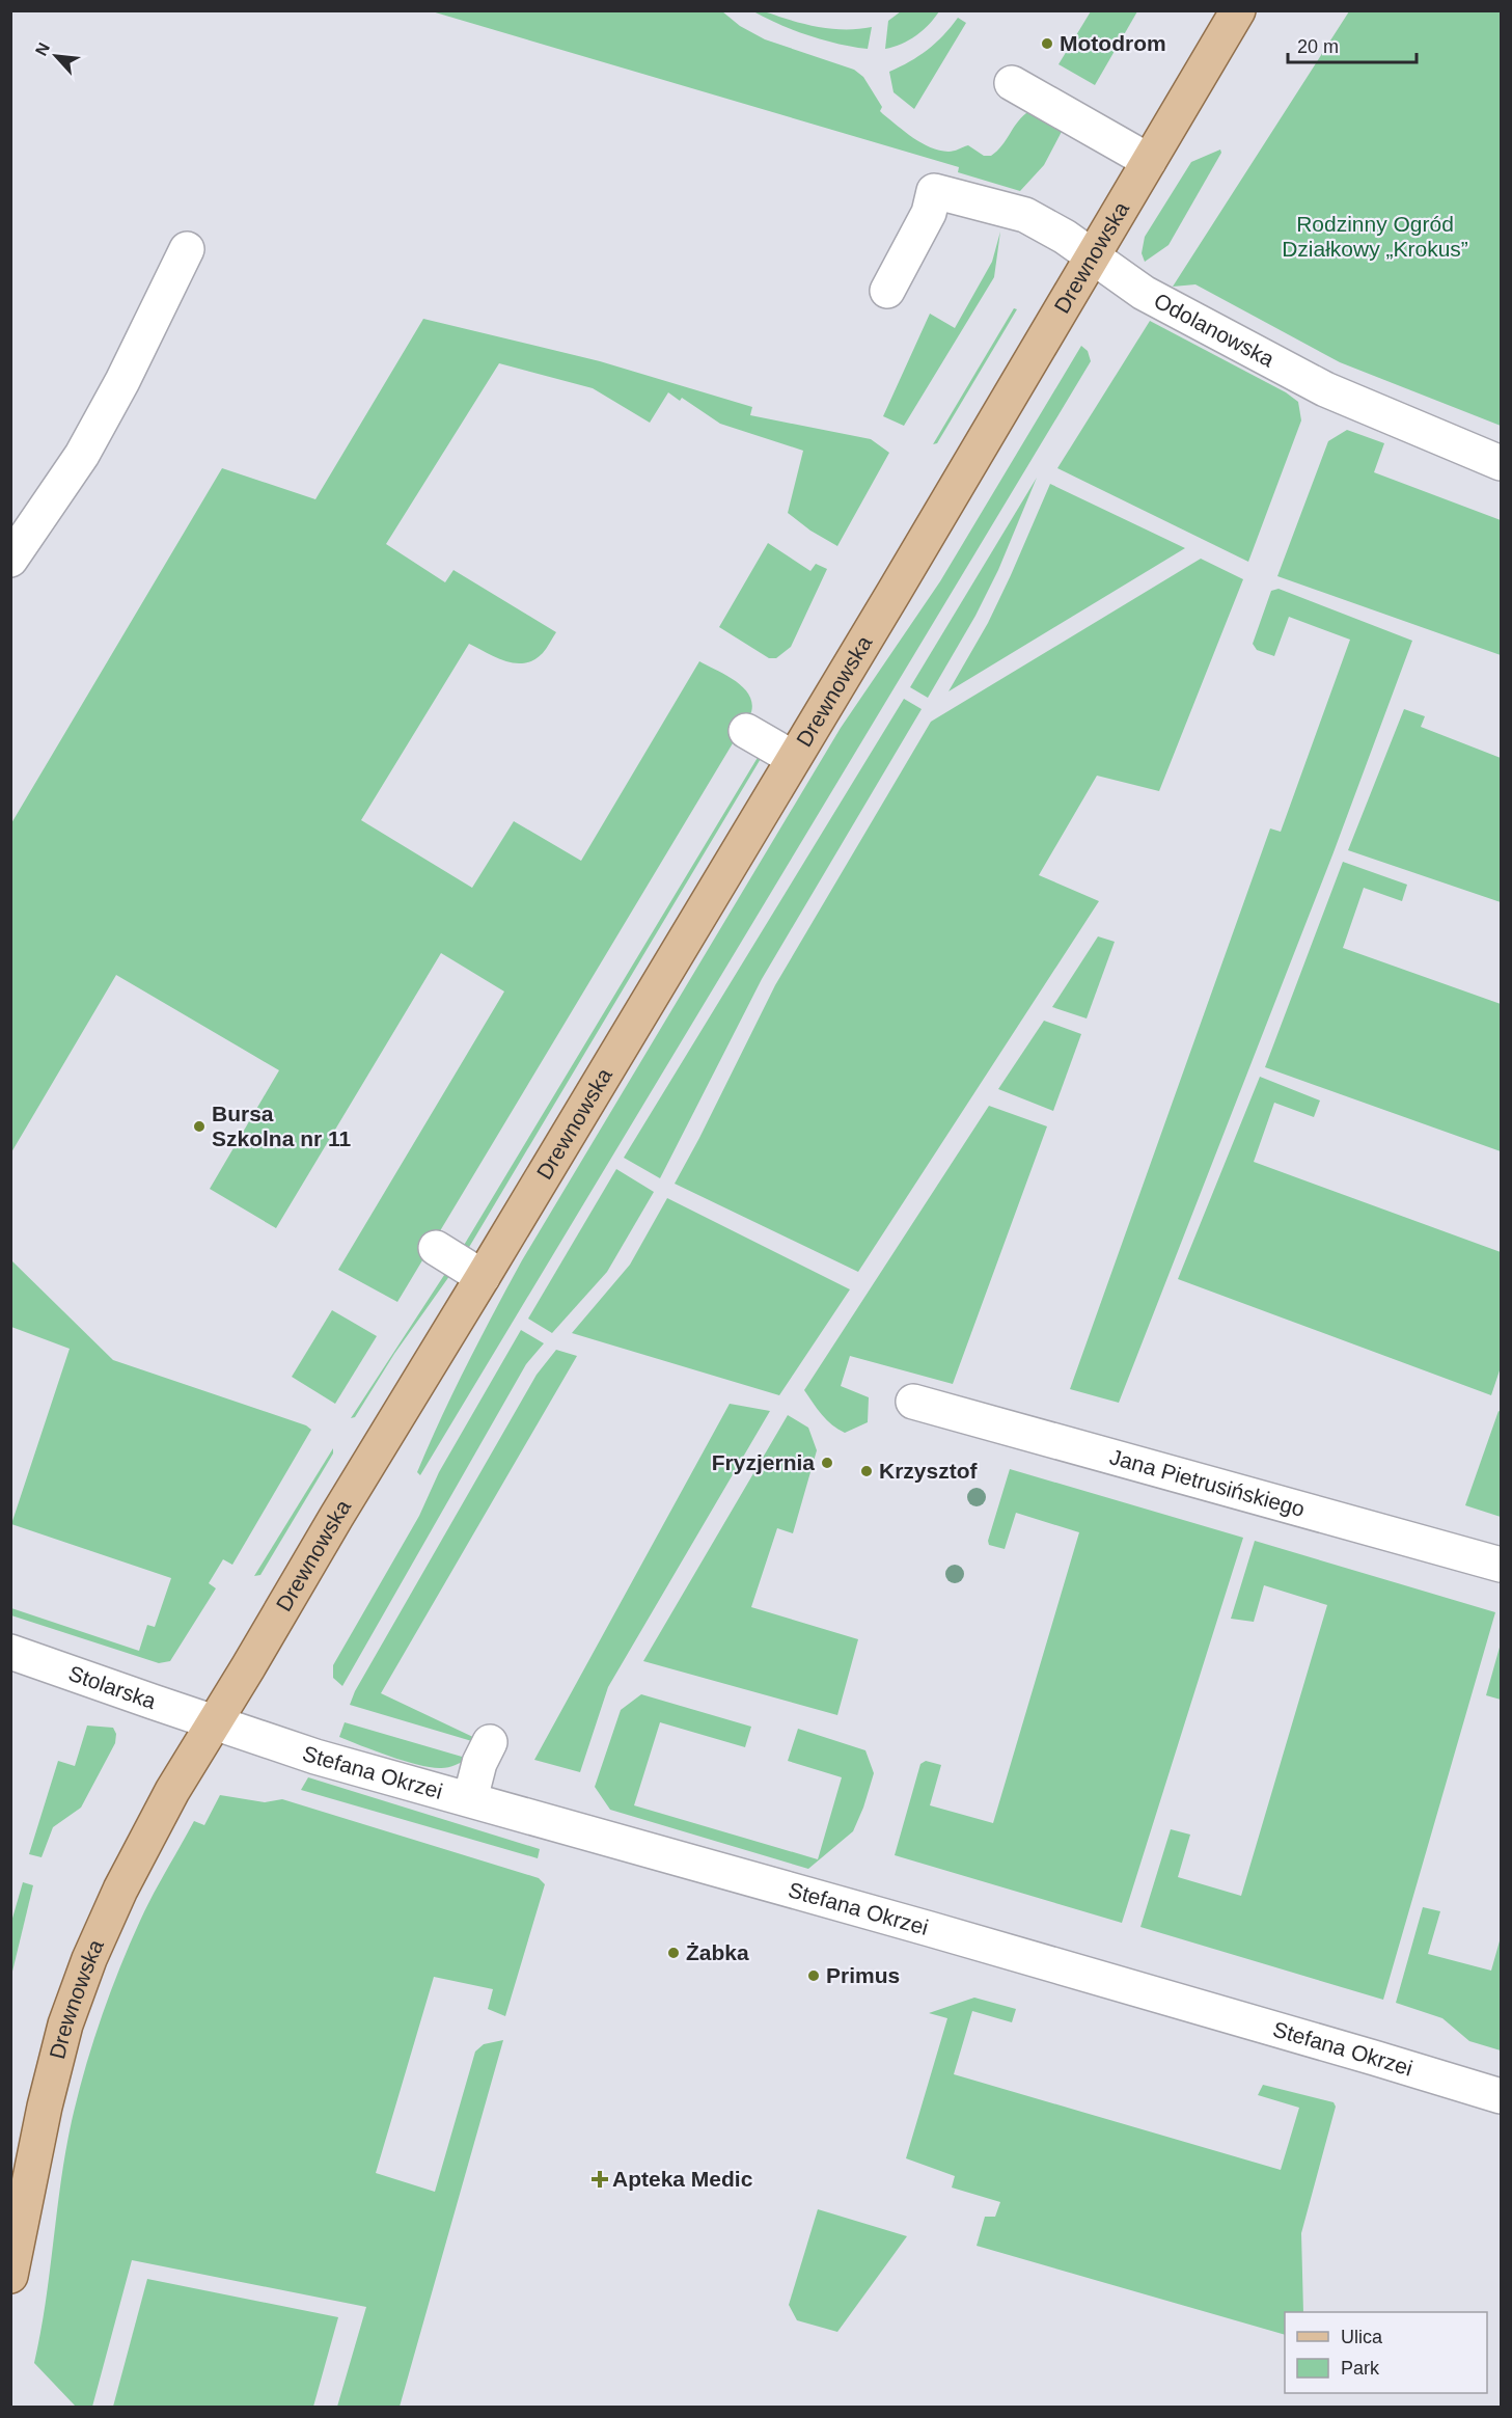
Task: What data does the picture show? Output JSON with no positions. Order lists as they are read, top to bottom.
{
  "streets": {
    "main road": ["Drewnowska"],
    "street": [
      "Odolanowska",
      "Jana Pietrusińskiego",
      "Stolarska",
      "Stefana Okrzei"
    ]
  },
  "crossings": [
    ["Drewnowska", "Odolanowska"],
    ["Drewnowska", "Stolarska"],
    ["Drewnowska", "Stefana Okrzei"],
    ["Stolarska", "Stefana Okrzei"]
  ],
  "parks": ["Rodzinny Ogród Działkowy „Krokus”"],
  "places": {
    "other": [
      "Motodrom",
      "Bursa Szkolna nr 11",
      "Fryzjernia",
      "Krzysztof",
      "Żabka",
      "Primus"
    ],
    "health": ["Apteka Medic"]
  },
  "legend": ["Ulica", "Park"],
  "scale_bar": "20 m",
  "north": "top left"
}
